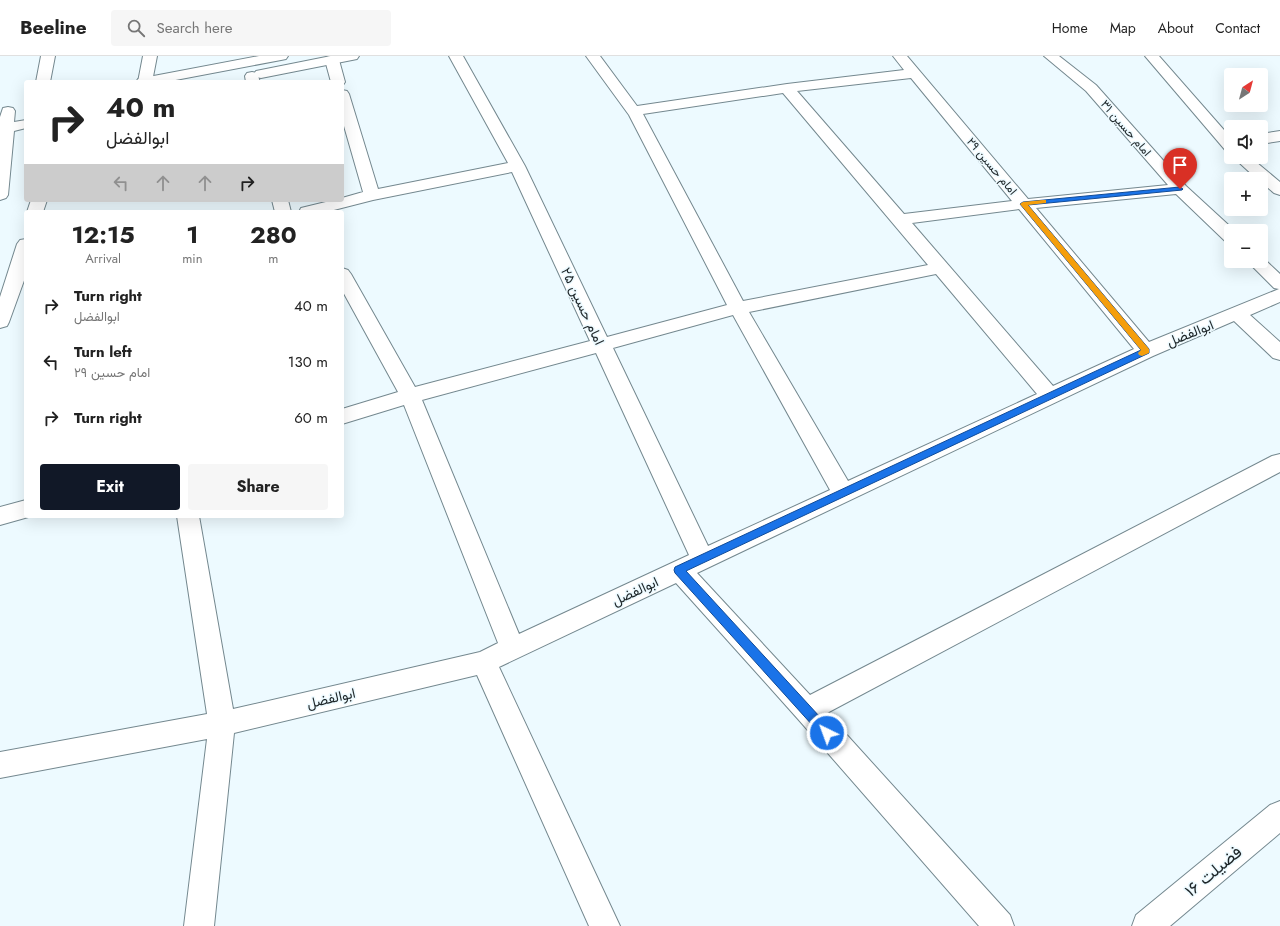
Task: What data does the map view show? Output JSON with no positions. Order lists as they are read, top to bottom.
{
  "streets": {
    "street": [
      "امام حسین ۳۱",
      "امام حسین ۲۹",
      "امام حسین ۲۵",
      "ابوالفضل",
      "فضیلت ۱۶"
    ]
  },
  "crossings": [
    ["امام حسین ۲۹", "ابوالفضل"],
    ["امام حسین ۲۵", "ابوالفضل"]
  ],
  "north": "top right",
  "page": {
    "header": "Beeline",
    "search": "Search here",
    "nav": [
      "Home",
      "Map",
      "About",
      "Contact"
    ],
    "map_buttons": ["+", "−"],
    "turn": ["40 m", "ابوالفضل"],
    "eta": [
      "12:15",
      "Arrival",
      "1",
      "min",
      "280",
      "m"
    ],
    "list": [
      {
        "name": "Turn right",
        "note": "ابوالفضل",
        "value": "40 m"
      },
      {
        "name": "Turn left",
        "note": "امام حسین ۲۹",
        "value": "130 m"
      },
      {
        "name": "Turn right",
        "value": "60 m"
      }
    ],
    "buttons": ["Exit", "Share"]
  }
}
